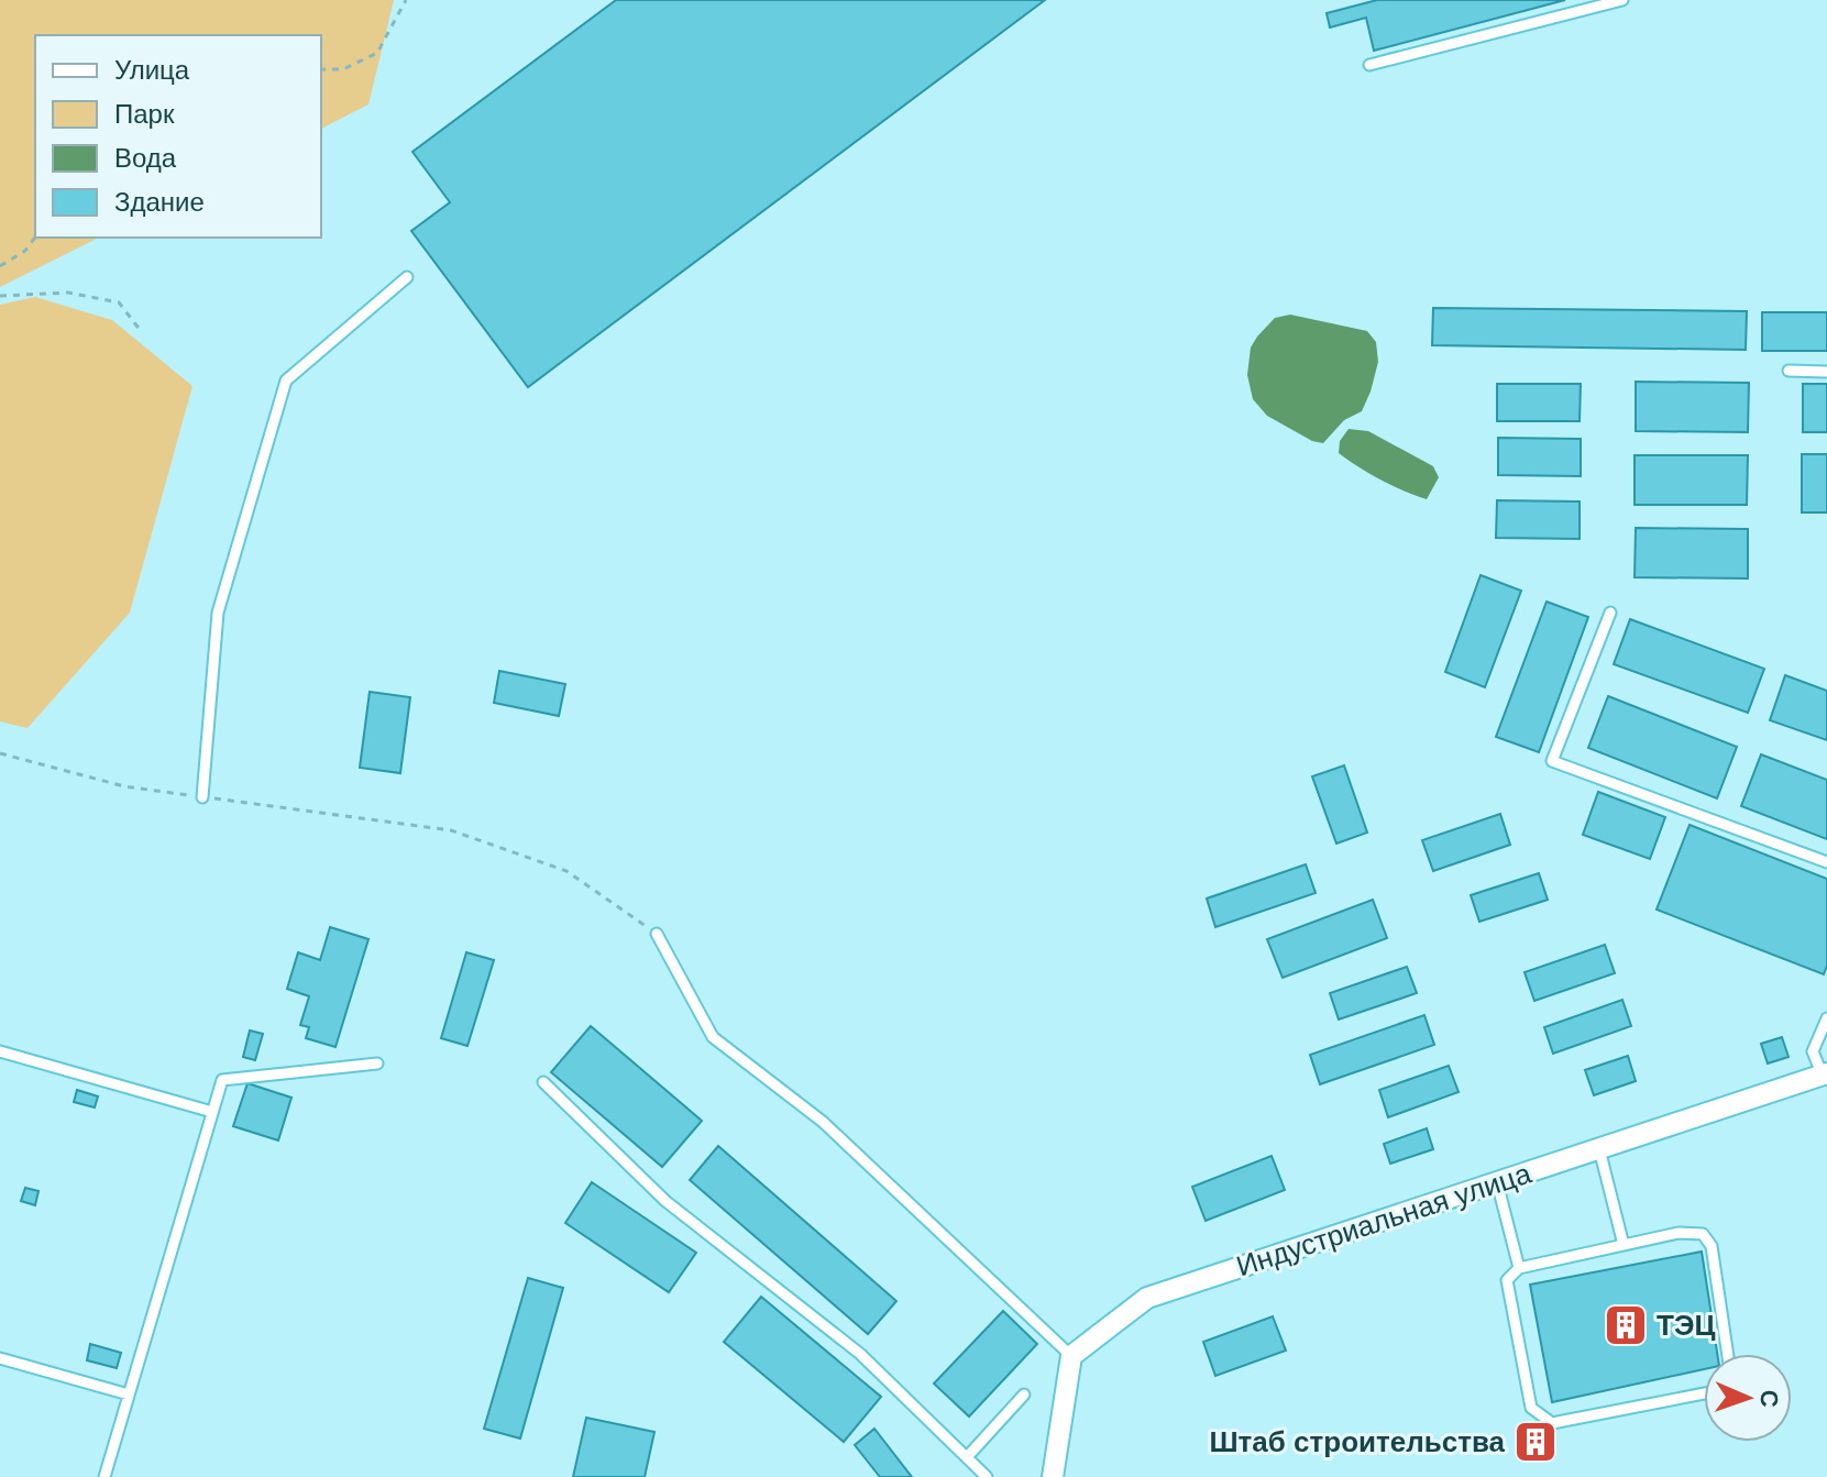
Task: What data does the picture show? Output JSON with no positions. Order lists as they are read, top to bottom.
{
  "streets": {
    "street": ["Индустриальная улица"]
  },
  "places": {
    "building": ["ТЭЦ", "Штаб строительства"]
  },
  "legend": [
    "Улица",
    "Парк",
    "Вода",
    "Здание"
  ],
  "north": "right"
}
